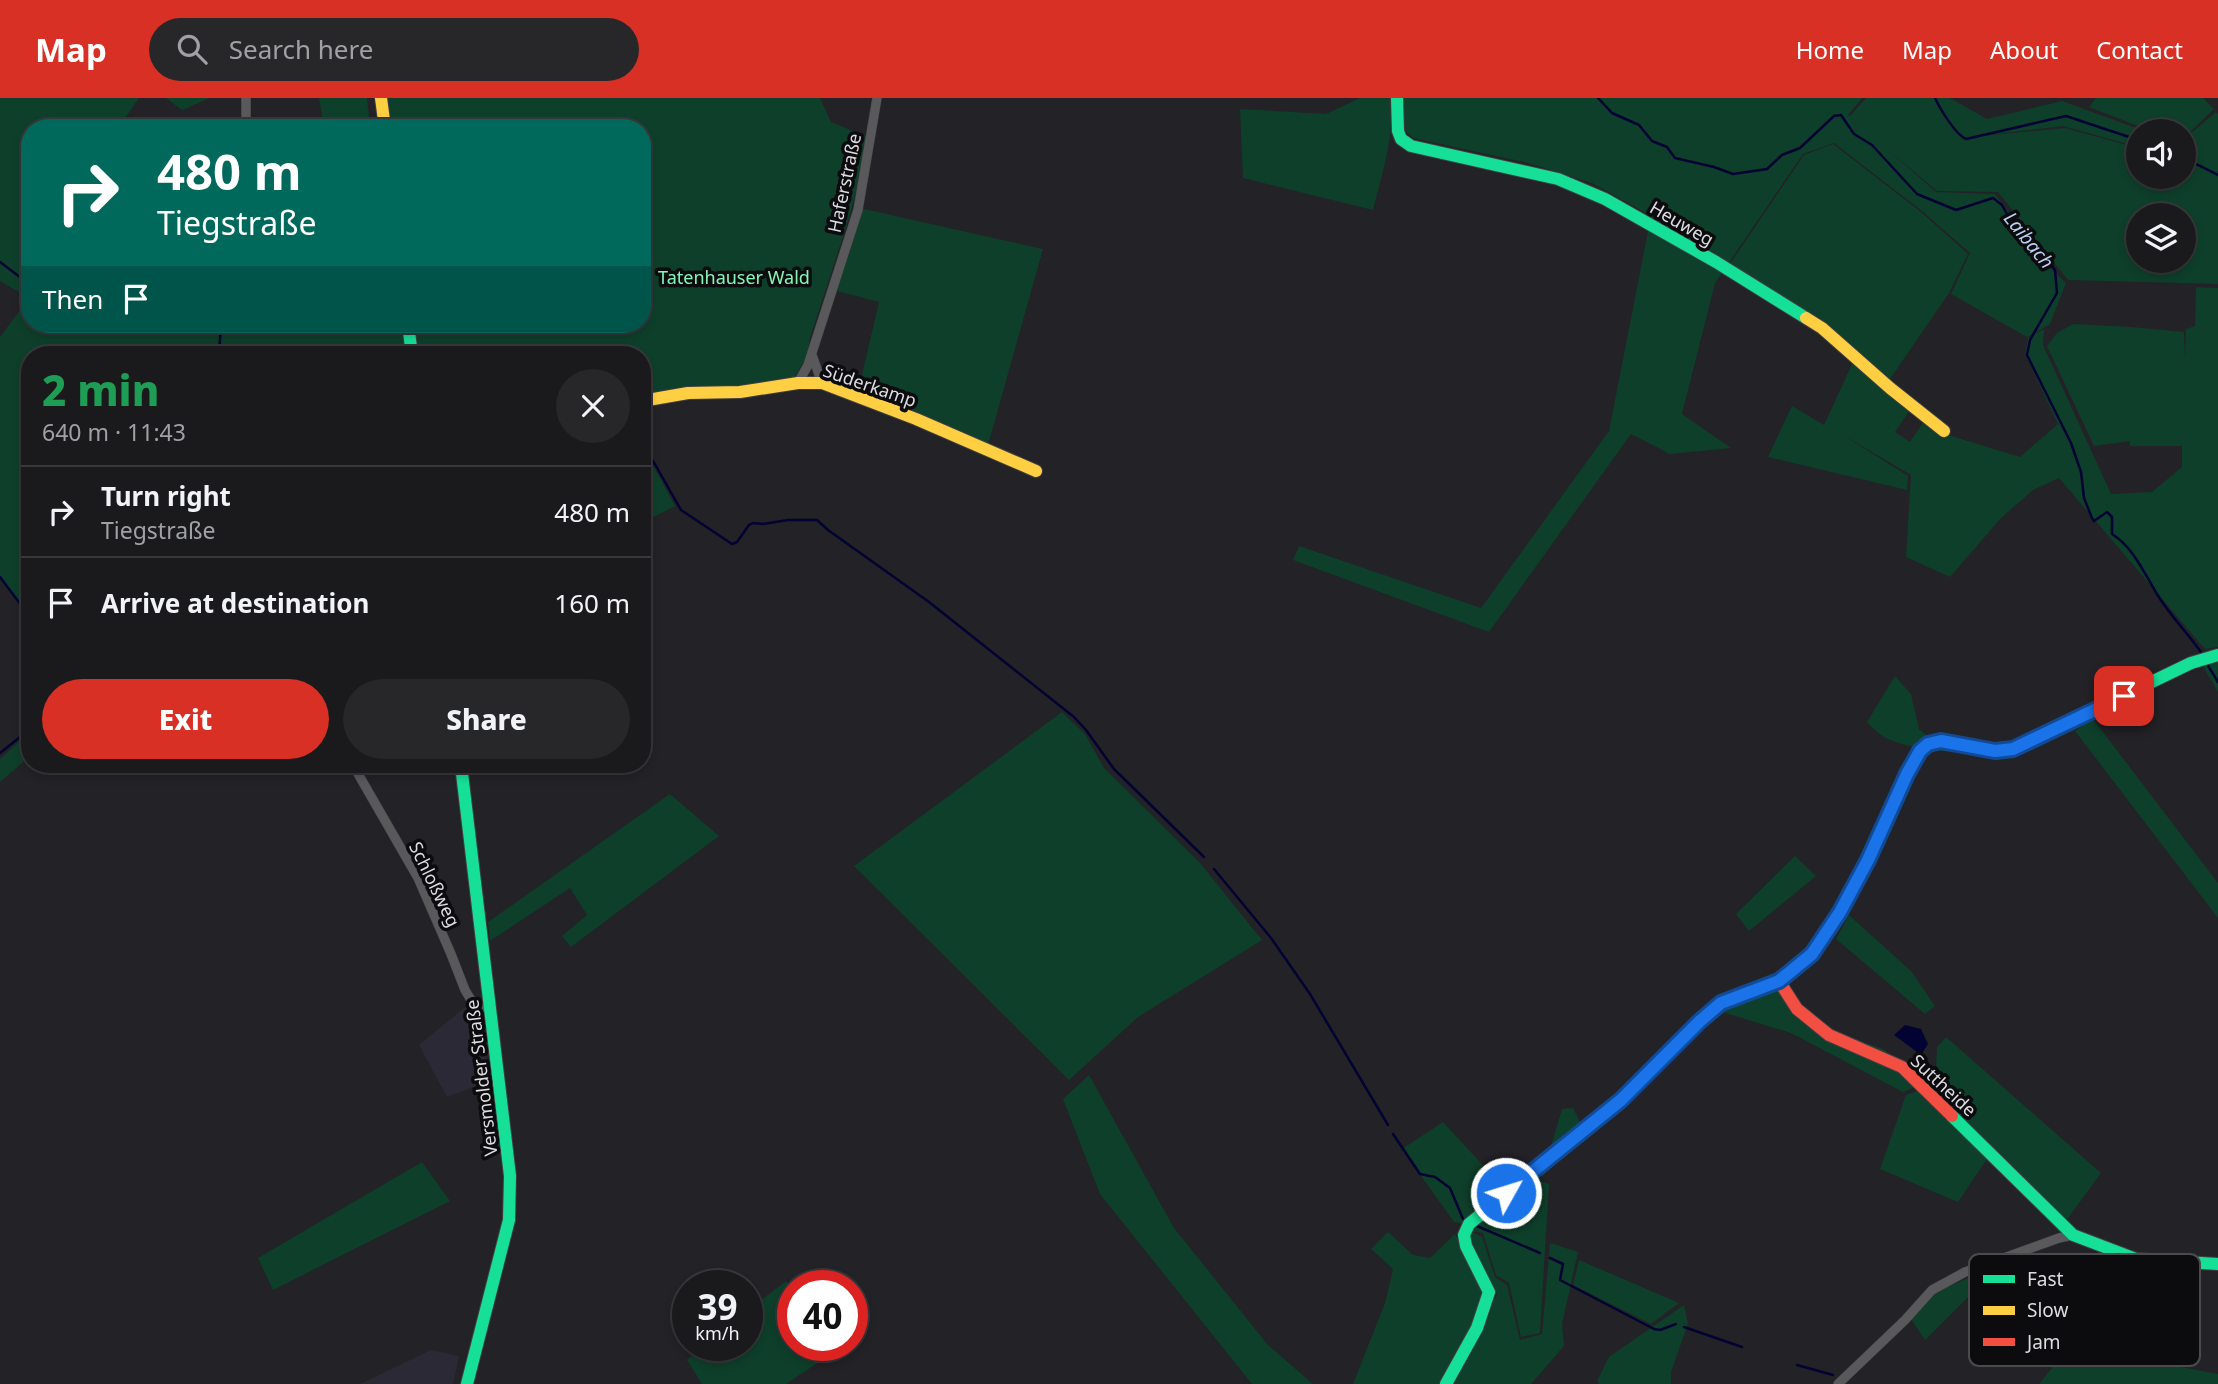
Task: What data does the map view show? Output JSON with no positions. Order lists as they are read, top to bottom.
{
  "streets": {
    "street": [
      "Haferstraße",
      "Heuweg",
      "Süderkamp",
      "Schloßweg",
      "Versmolder Straße",
      "Suttheide"
    ]
  },
  "crossings": [
    ["Haferstraße", "Süderkamp"],
    ["Schloßweg", "Versmolder Straße"]
  ],
  "water": ["Laibach"],
  "parks": ["Tatenhauser Wald"],
  "legend": ["Fast", "Slow", "Jam"],
  "page": {
    "header": "Map",
    "search": "Search here",
    "nav": [
      "Home",
      "Map",
      "About",
      "Contact"
    ],
    "turn": ["480 m", "Tiegstraße"],
    "then": "Then",
    "heading": ["2 min", "640 m · 11:43"],
    "list": [
      {
        "name": "Turn right",
        "note": "Tiegstraße",
        "value": "480 m"
      },
      {
        "name": "Arrive at destination",
        "value": "160 m"
      }
    ],
    "buttons": ["Exit", "Share"],
    "speed": "39 km/h",
    "limit": "40"
  }
}
